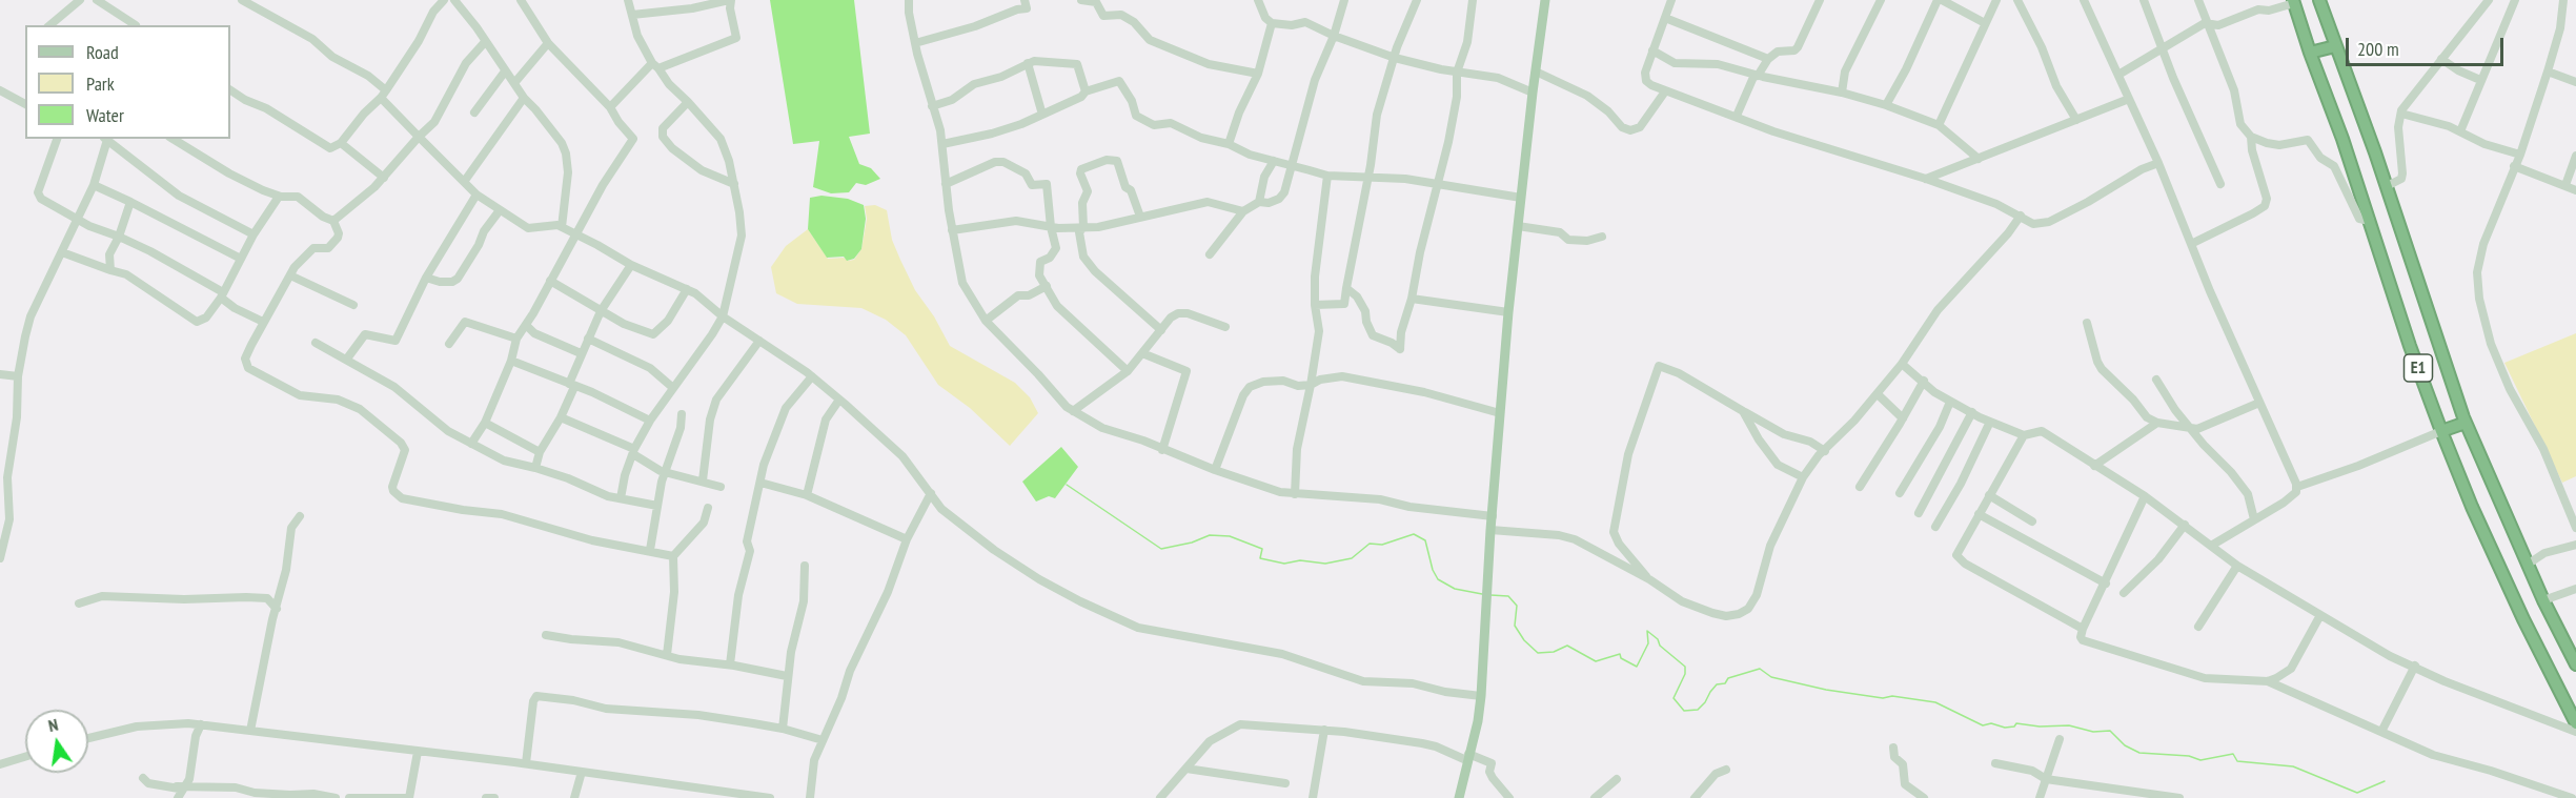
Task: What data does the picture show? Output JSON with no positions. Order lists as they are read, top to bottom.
{
  "streets": {
    "highway": ["E1"]
  },
  "legend": ["Road", "Park", "Water"],
  "scale_bar": "200 m",
  "north": "top"
}
